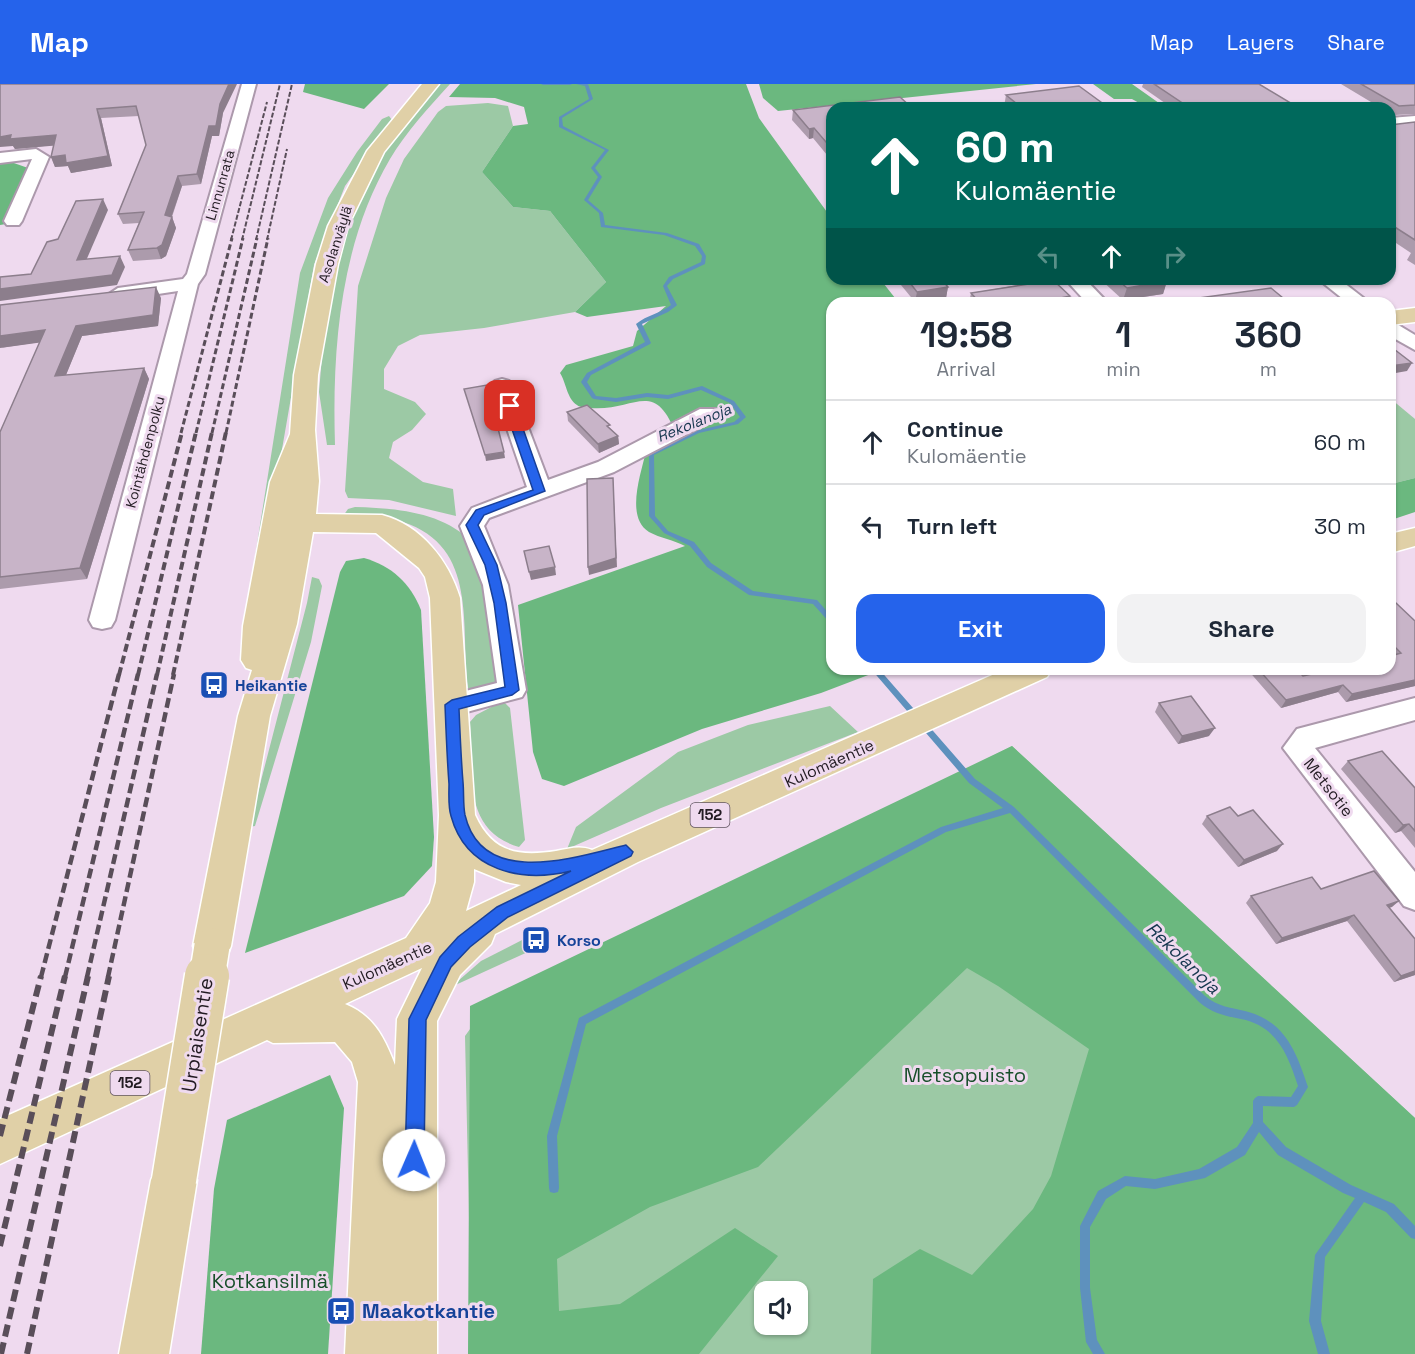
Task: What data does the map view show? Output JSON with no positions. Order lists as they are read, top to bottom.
{
  "streets": {
    "main road": [
      "Asolanväylä",
      "Kulomäentie",
      "152",
      "Urpiaisentie"
    ],
    "street": ["Linnunrata", "Kointähdenpolku", "Metsotie"]
  },
  "crossings": [
    ["Linnunrata", "Kointähdenpolku"],
    ["Asolanväylä", "Urpiaisentie"]
  ],
  "water": ["Rekolanoja"],
  "parks": ["Metsopuisto", "Kotkansilmä"],
  "places": {
    "bus stop": ["Heikantie", "Korso", "Maakotkantie"]
  },
  "page": {
    "header": "Map",
    "nav": ["Map", "Layers", "Share"],
    "turn": ["60 m", "Kulomäentie"],
    "eta": [
      "19:58",
      "Arrival",
      "1",
      "min",
      "360",
      "m"
    ],
    "list": [
      {
        "name": "Continue",
        "note": "Kulomäentie",
        "value": "60 m"
      },
      {
        "name": "Turn left",
        "value": "30 m"
      }
    ],
    "buttons": ["Exit", "Share"]
  }
}
